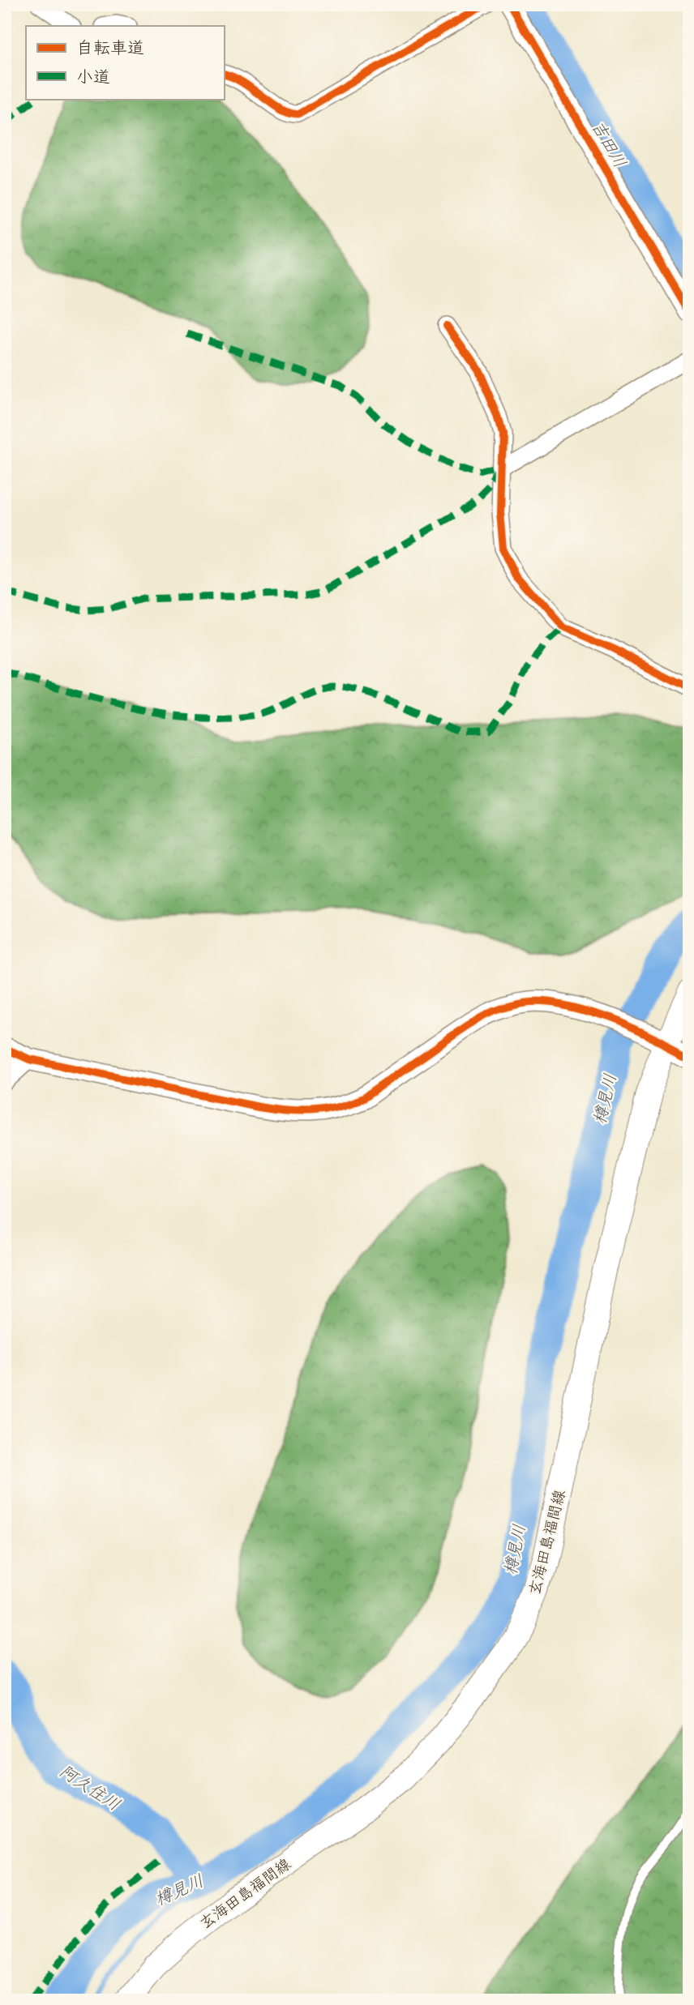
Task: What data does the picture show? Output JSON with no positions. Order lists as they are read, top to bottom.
{
  "streets": {
    "main road": ["玄海田島福間線"]
  },
  "water": ["吉田川", "樽見川", "阿久住川"],
  "legend": ["自転車道", "小道"]
}
